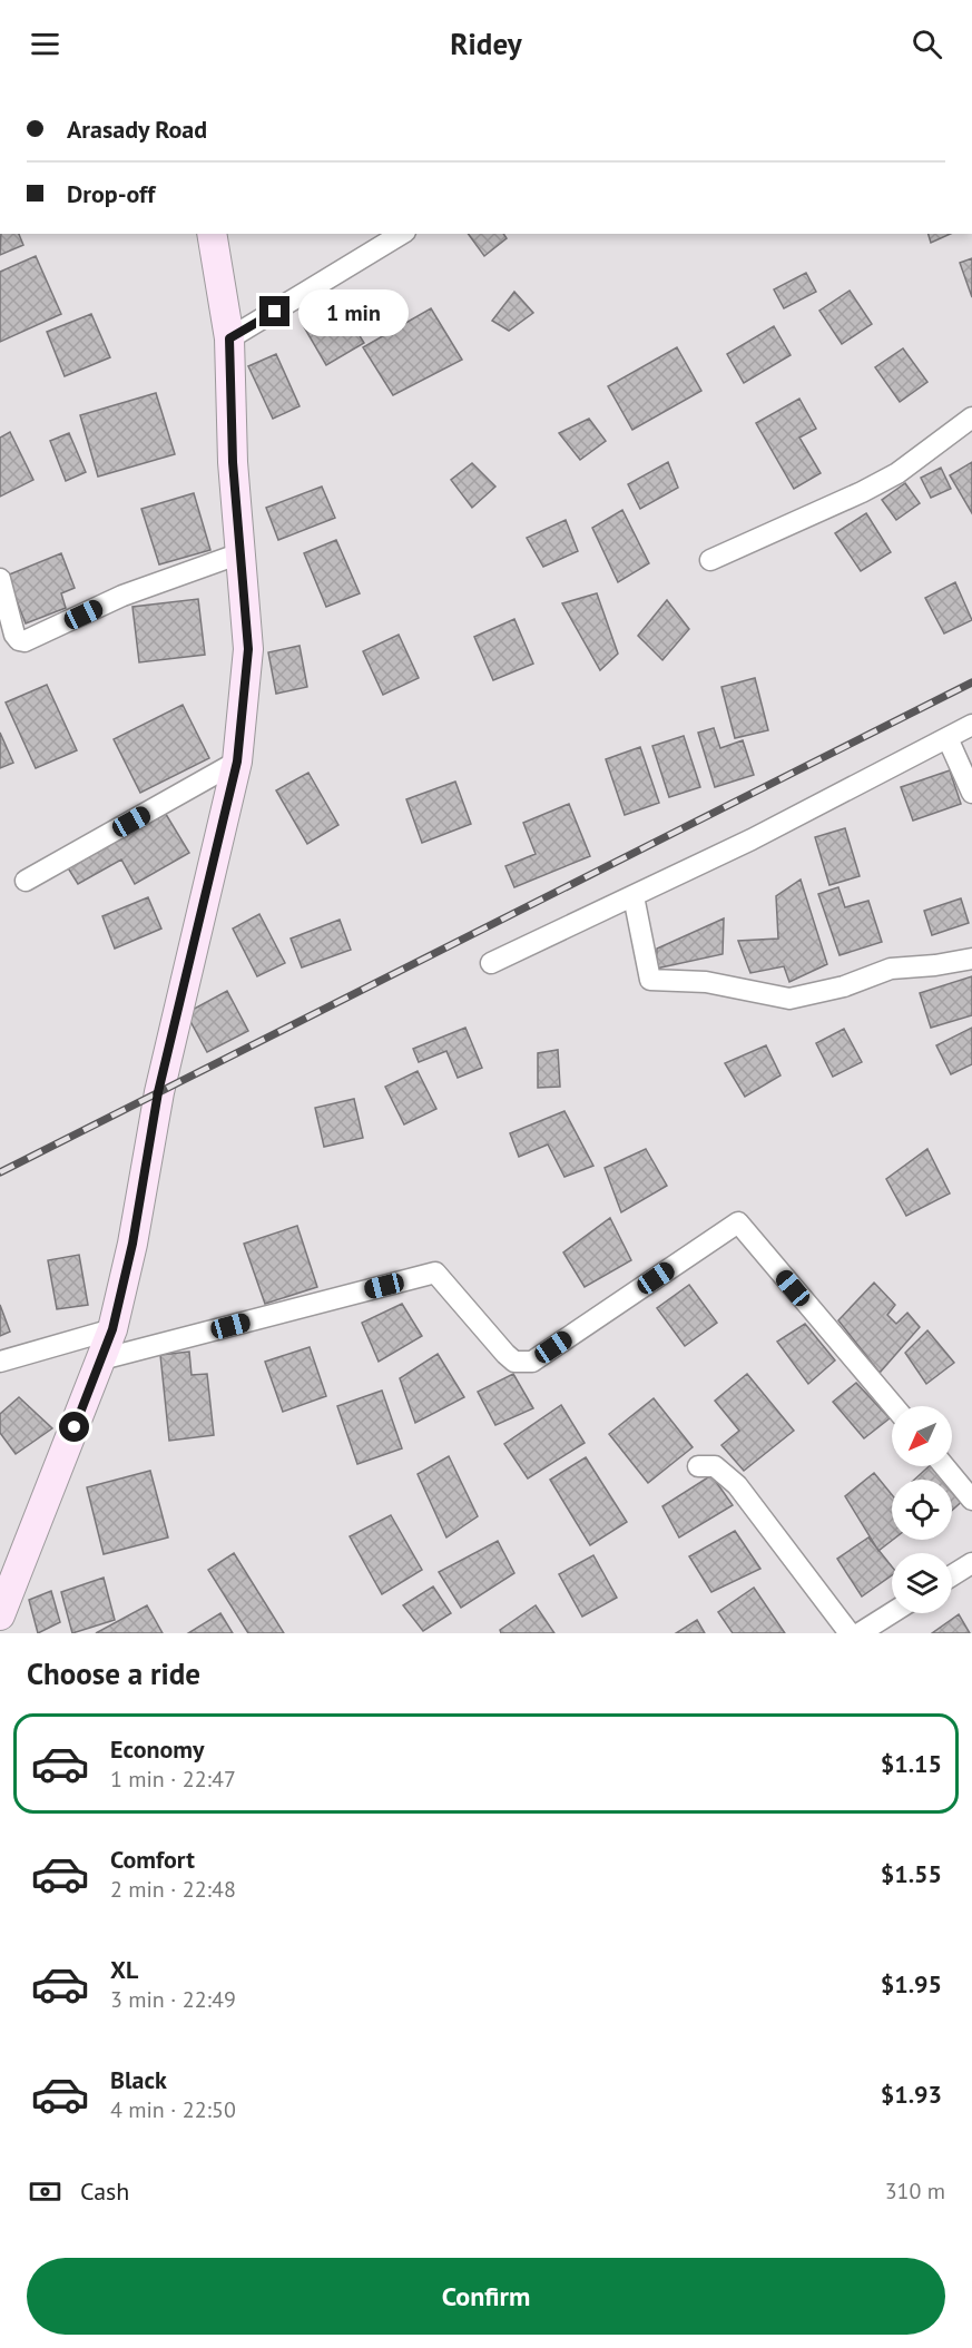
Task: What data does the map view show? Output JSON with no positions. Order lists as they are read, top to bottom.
{
  "north": "bottom left",
  "page": {
    "header": "Ridey",
    "banner": ["Arasady Road", "Drop-off"],
    "bubble": "1 min",
    "heading": "Choose a ride",
    "list": [
      {
        "name": "Economy",
        "note": "1 min · 22:47",
        "value": "$1.15"
      },
      {
        "name": "Comfort",
        "note": "2 min · 22:48",
        "value": "$1.55"
      },
      {
        "name": "XL",
        "note": "3 min · 22:49",
        "value": "$1.95"
      },
      {
        "name": "Black",
        "note": "4 min · 22:50",
        "value": "$1.93"
      }
    ],
    "pay": ["Cash", "310 m"],
    "buttons": "Confirm"
  }
}
